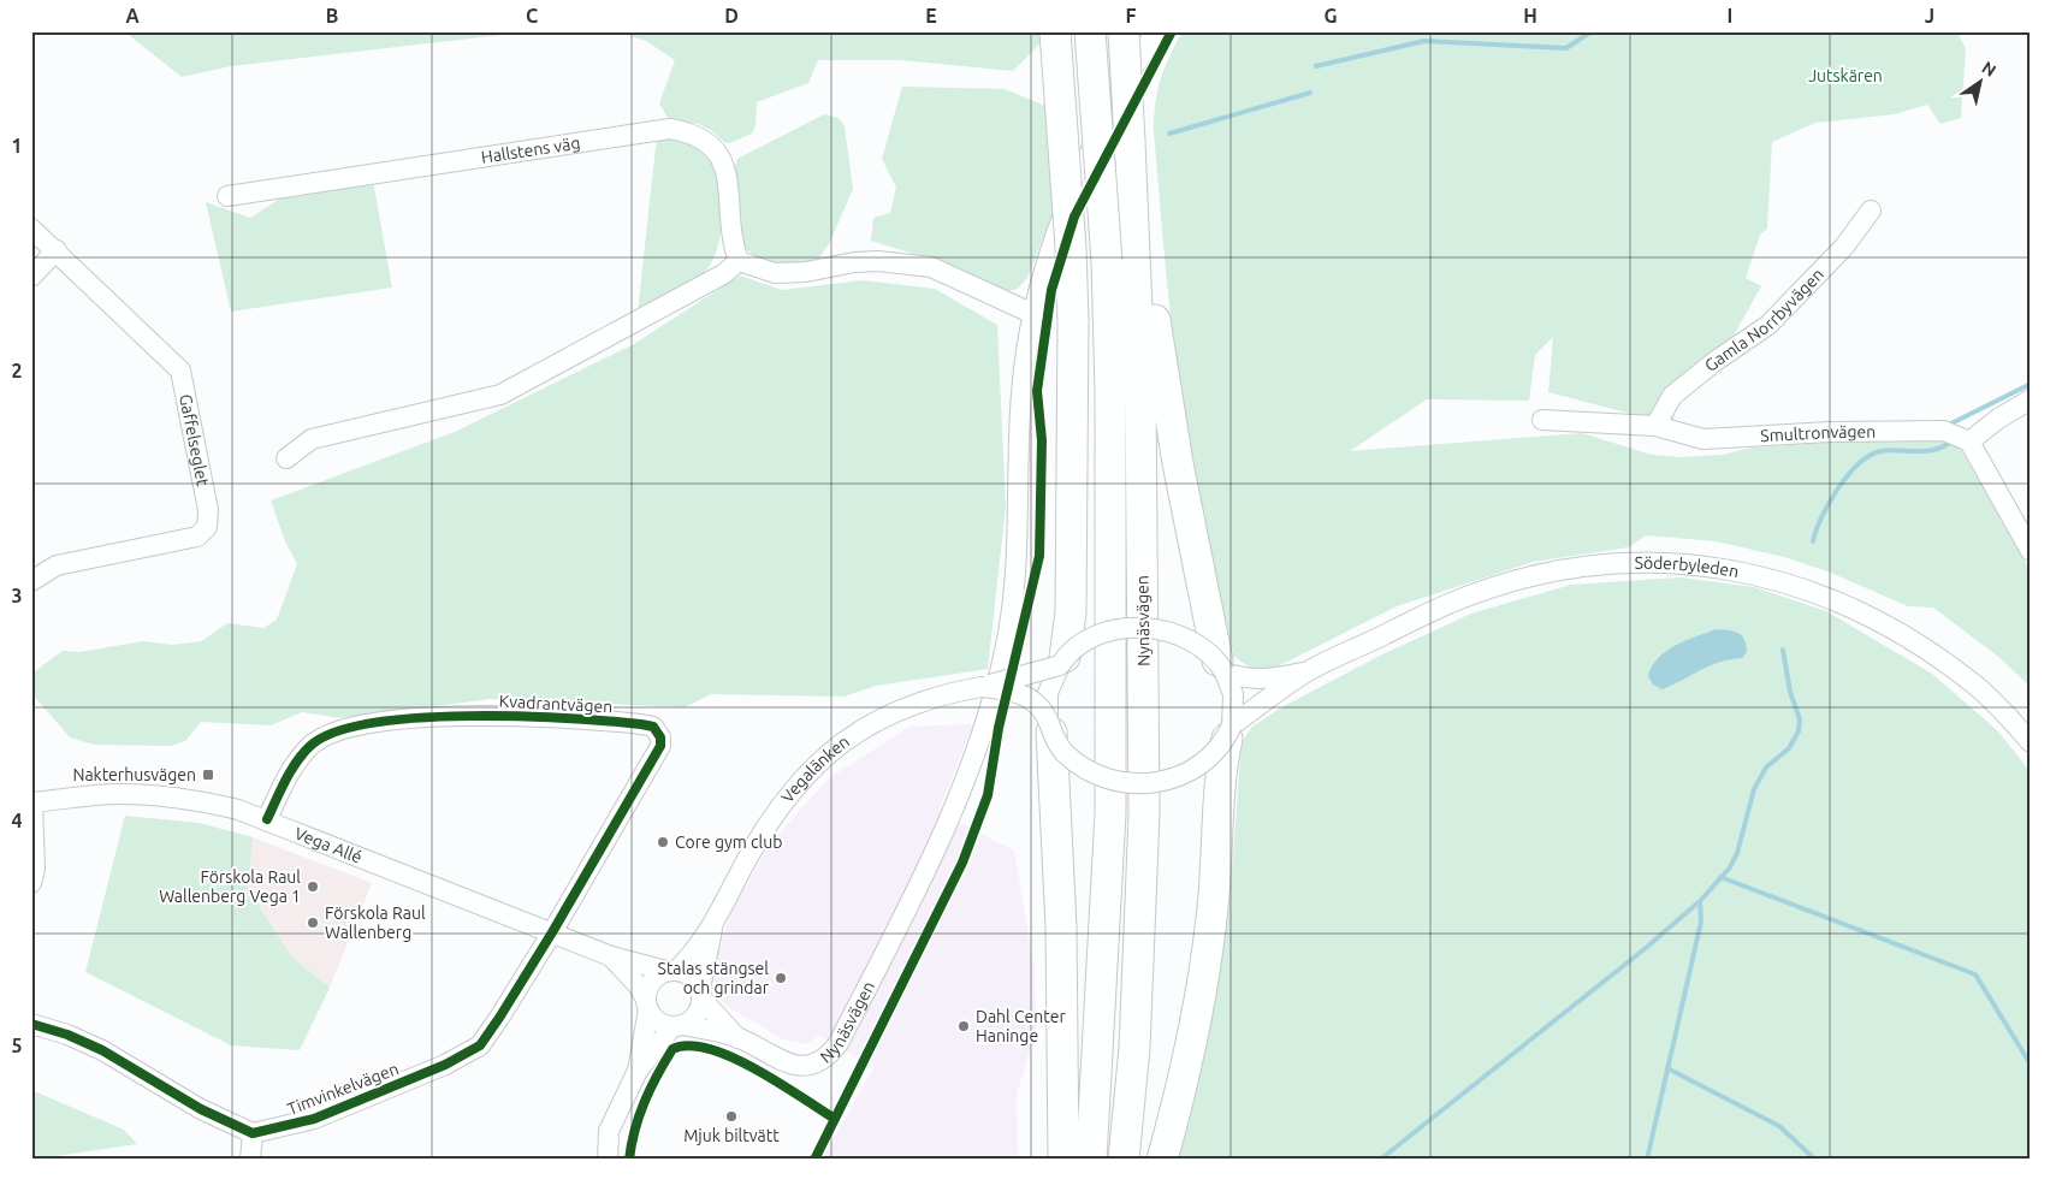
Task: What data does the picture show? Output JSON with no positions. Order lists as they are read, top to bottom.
{
  "streets": {
    "highway": ["Nynäsvägen"],
    "street": [
      "Hallstens väg",
      "Gamla Norrbyvägen",
      "Smultronvägen",
      "Gaffelseglet",
      "Söderbyleden",
      "Kvadrantvägen",
      "Vegalänken",
      "Vega Allé",
      "Timvinkelvägen"
    ]
  },
  "crossings": [
    ["Gamla Norrbyvägen", "Smultronvägen"],
    ["Söderbyleden", "Vegalänken"],
    ["Nynäsvägen", "Vegalänken"],
    ["Nynäsvägen", "Vega Allé"],
    ["Kvadrantvägen", "Vega Allé"],
    ["Kvadrantvägen", "Timvinkelvägen"],
    ["Vegalänken", "Vega Allé"],
    ["Vega Allé", "Timvinkelvägen"]
  ],
  "parks": ["Jutskären"],
  "places": {
    "transit": ["Nakterhusvägen"],
    "other": [
      "Core gym club",
      "Förskola Raul Wallenberg Vega 1",
      "Förskola Raul Wallenberg",
      "Stalas stängsel och grindar",
      "Dahl Center Haninge",
      "Mjuk biltvätt"
    ]
  },
  "north": "top right",
  "grid": {
    "columns": [
      "A",
      "B",
      "C",
      "D",
      "E",
      "F",
      "G",
      "H",
      "I",
      "J"
    ],
    "rows": [
      "1",
      "2",
      "3",
      "4",
      "5"
    ]
  }
}
